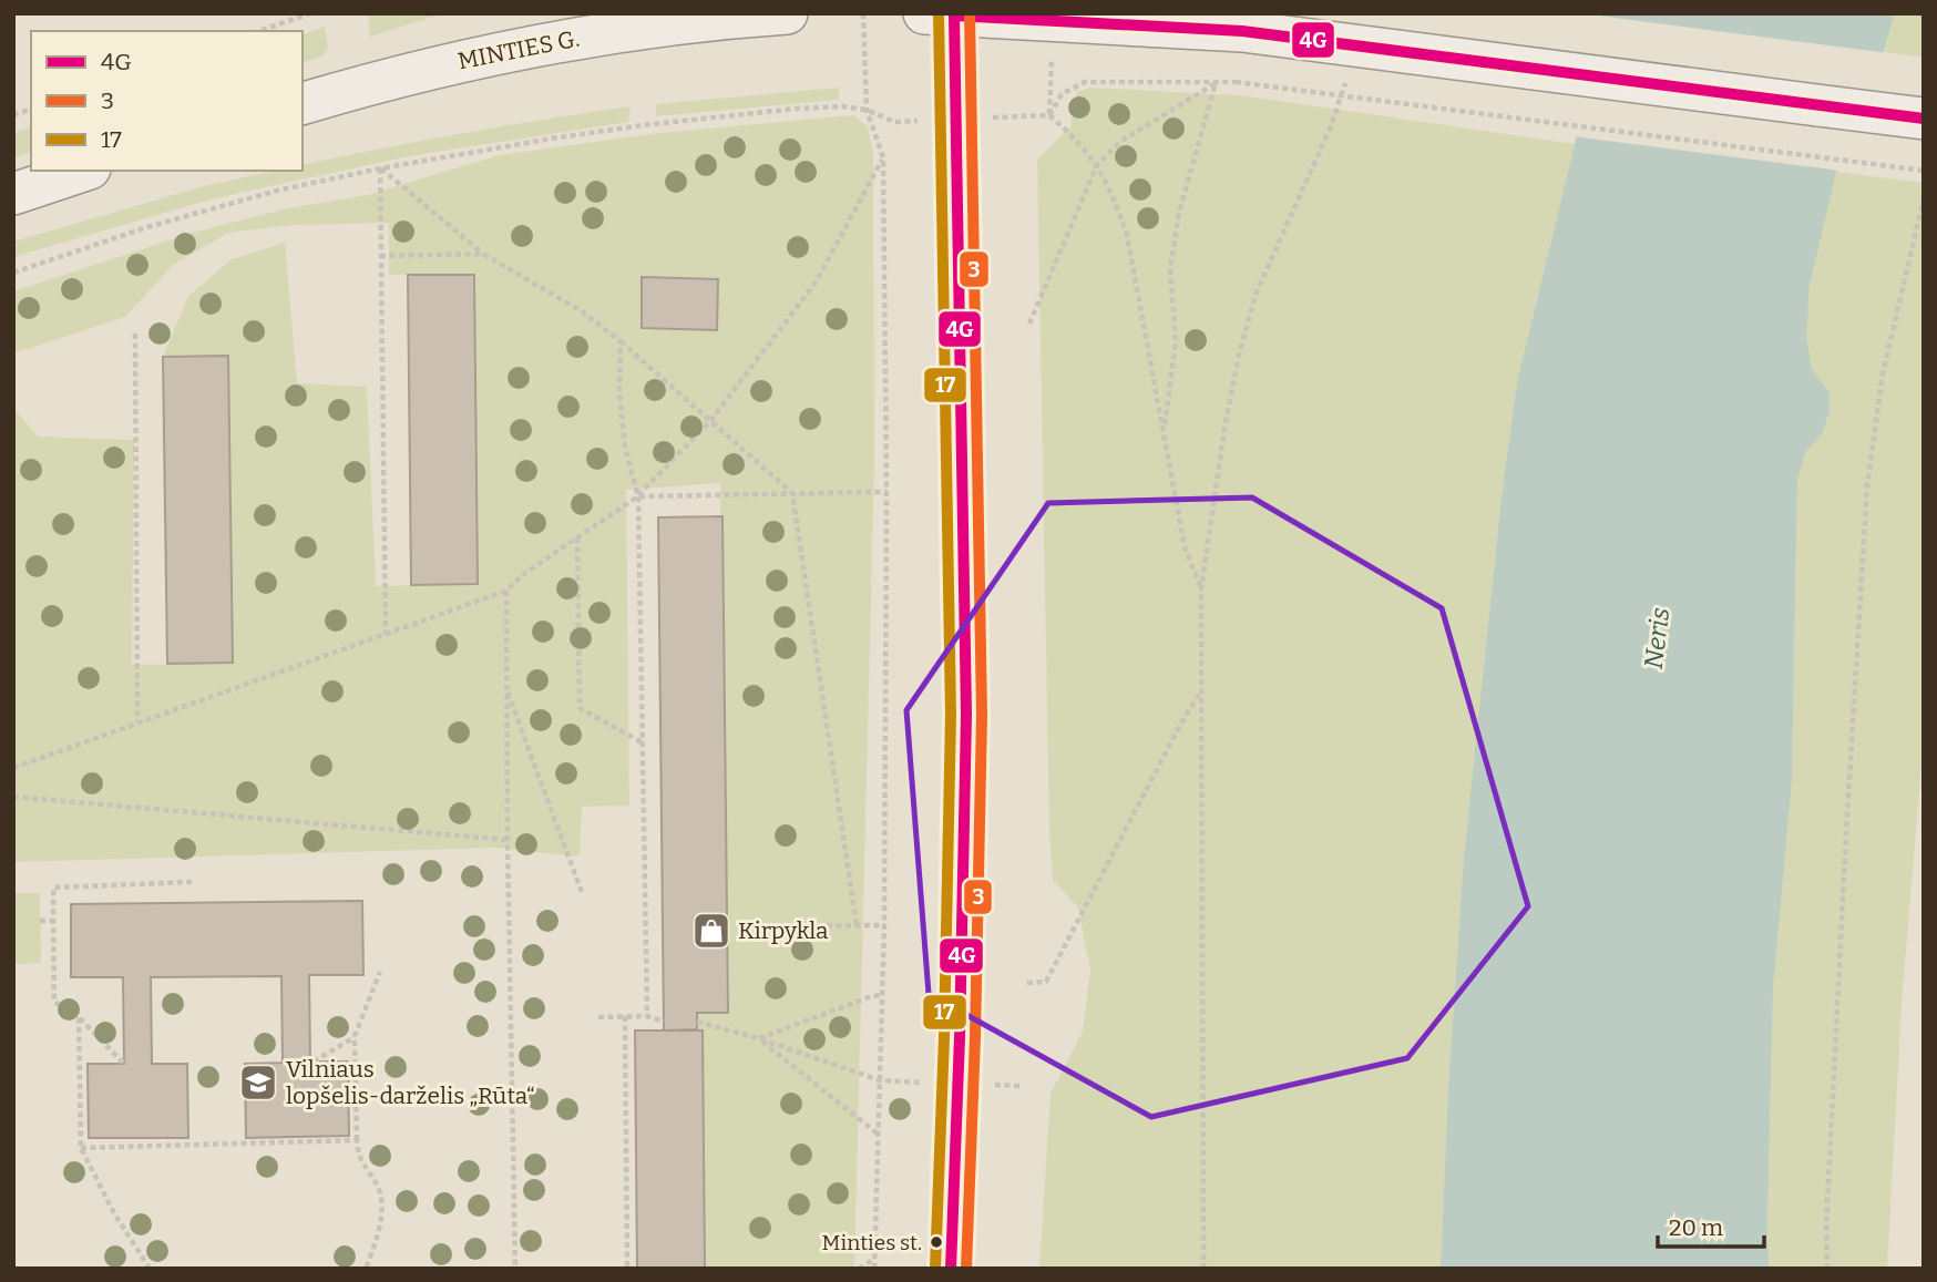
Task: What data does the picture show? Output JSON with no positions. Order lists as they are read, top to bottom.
{
  "streets": {
    "main road": ["MINTIES G."]
  },
  "water": ["Neris"],
  "places": {
    "shop": ["Kirpykla"],
    "school or university": ["Vilniaus lopšelis-darželis „Rūta“"],
    "other": ["Minties st."]
  },
  "lines": ["transit line 3", "transit line 17", "transit line 4G"],
  "legend": ["4G", "3", "17"],
  "scale_bar": "20 m"
}
